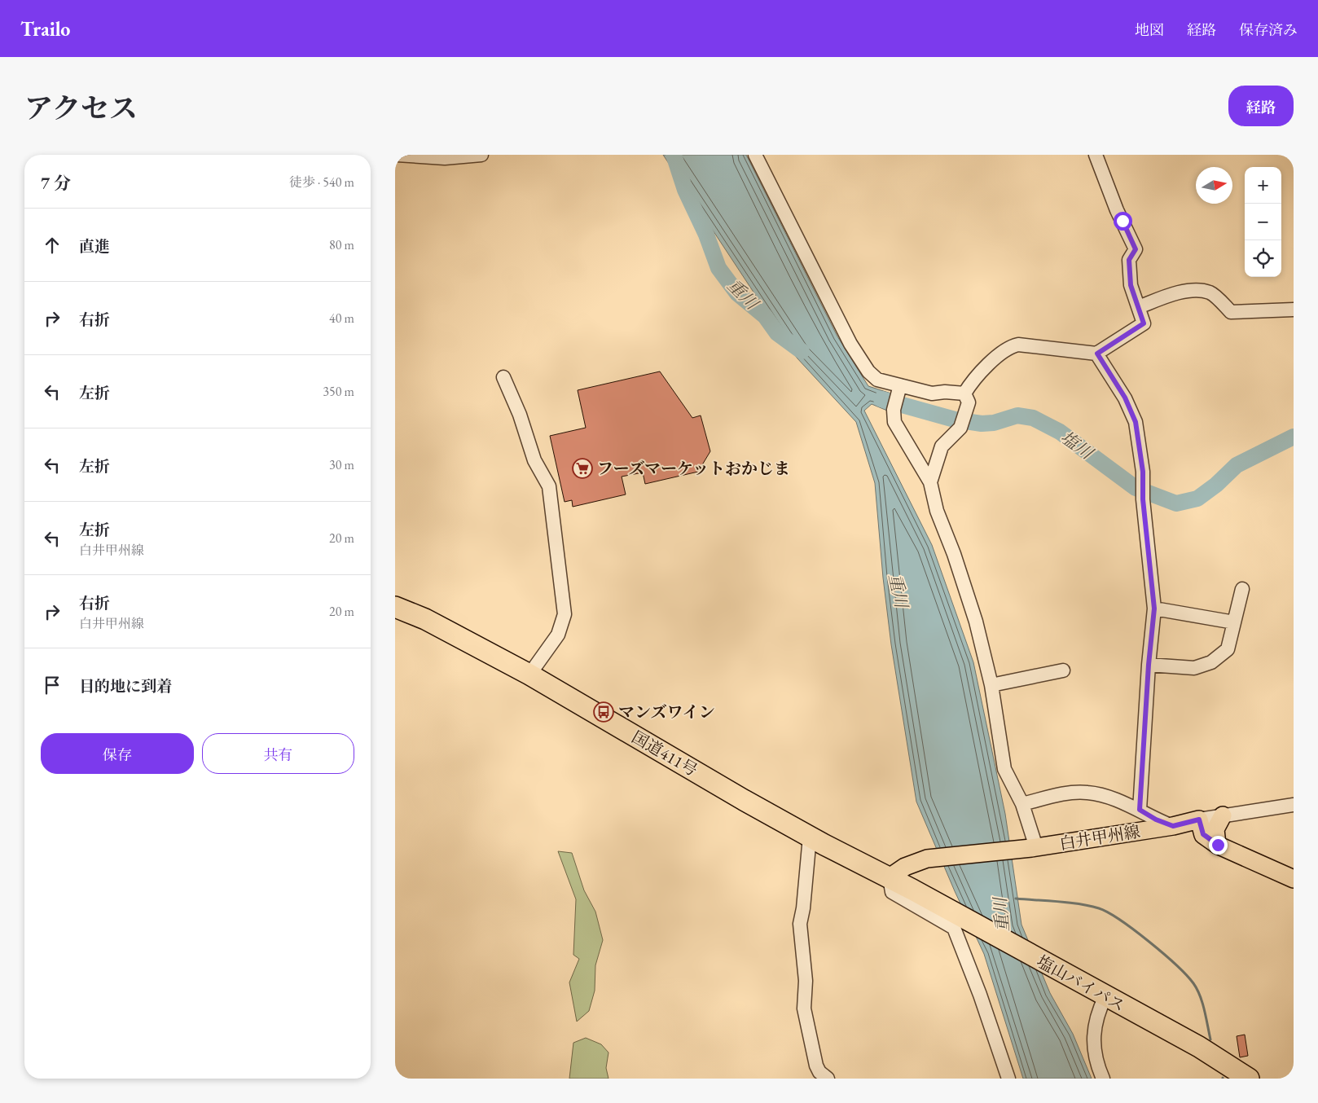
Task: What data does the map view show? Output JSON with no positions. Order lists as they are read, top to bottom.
{
  "streets": {
    "highway": ["国道411号", "塩山バイパス"],
    "main road": ["白井甲州線"]
  },
  "crossings": [
    ["国道411号", "白井甲州線"],
    ["国道411号", "塩山バイパス"]
  ],
  "water": ["重川", "塩川"],
  "places": {
    "supermarket": ["フーズマーケットおかじま"],
    "bus stop": ["マンズワイン"]
  },
  "north": "right",
  "page": {
    "header": "Trailo",
    "nav": ["地図", "経路", "保存済み"],
    "title": "アクセス",
    "buttons": [
      "経路",
      ["保存", "共有"]
    ],
    "heading": ["7 分", "徒歩 · 540 m"],
    "map_buttons": ["+", "−"],
    "list": [
      ["直進", "80 m"],
      ["右折", "40 m"],
      ["左折", "350 m"],
      ["左折", "30 m"],
      ["左折", "白井甲州線", "20 m"],
      ["右折", "白井甲州線", "20 m"],
      "目的地に到着"
    ]
  }
}
